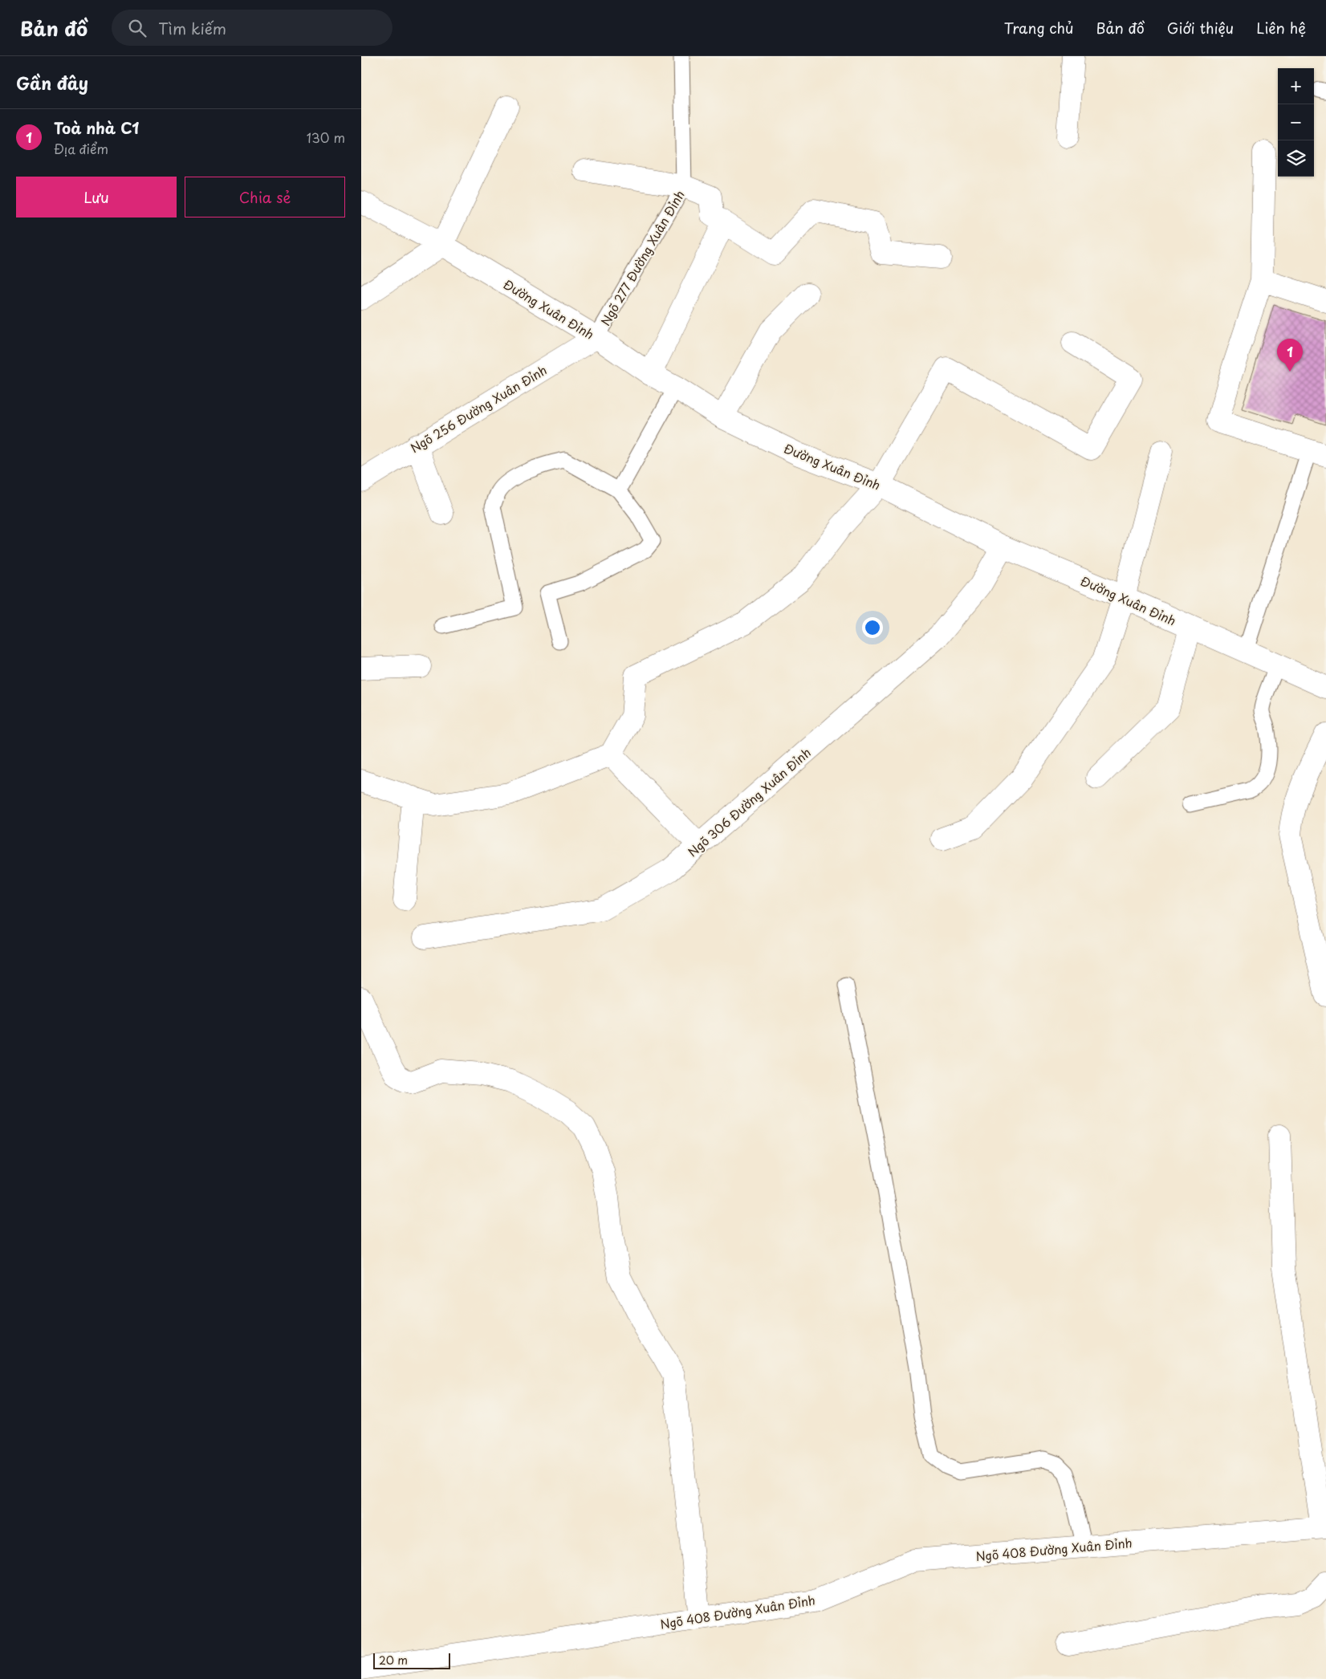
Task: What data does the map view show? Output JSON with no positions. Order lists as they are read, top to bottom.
{
  "streets": {
    "street": [
      "Đường Xuân Đỉnh",
      "Ngõ 256 Đường Xuân Đỉnh",
      "Ngõ 306 Đường Xuân Đỉnh",
      "Ngõ 408 Đường Xuân Đỉnh"
    ],
    "lane": ["Ngõ 277 Đường Xuân Đỉnh"]
  },
  "crossings": [
    ["Ngõ 277 Đường Xuân Đỉnh", "Đường Xuân Đỉnh"],
    ["Ngõ 277 Đường Xuân Đỉnh", "Ngõ 256 Đường Xuân Đỉnh"],
    ["Đường Xuân Đỉnh", "Ngõ 256 Đường Xuân Đỉnh"],
    ["Đường Xuân Đỉnh", "Ngõ 306 Đường Xuân Đỉnh"]
  ],
  "scale_bar": "20 m",
  "page": {
    "header": "Bản đồ",
    "search": "Tìm kiếm",
    "nav": [
      "Trang chủ",
      "Bản đồ",
      "Giới thiệu",
      "Liên hệ"
    ],
    "heading": "Gần đây",
    "map_buttons": ["+", "−"],
    "list": [
      {
        "mark": "1",
        "name": "Toà nhà C1",
        "note": "Địa điểm",
        "value": "130 m"
      }
    ],
    "buttons": ["Lưu", "Chia sẻ"],
    "pins": "1",
    "scale": "20 m"
  }
}
